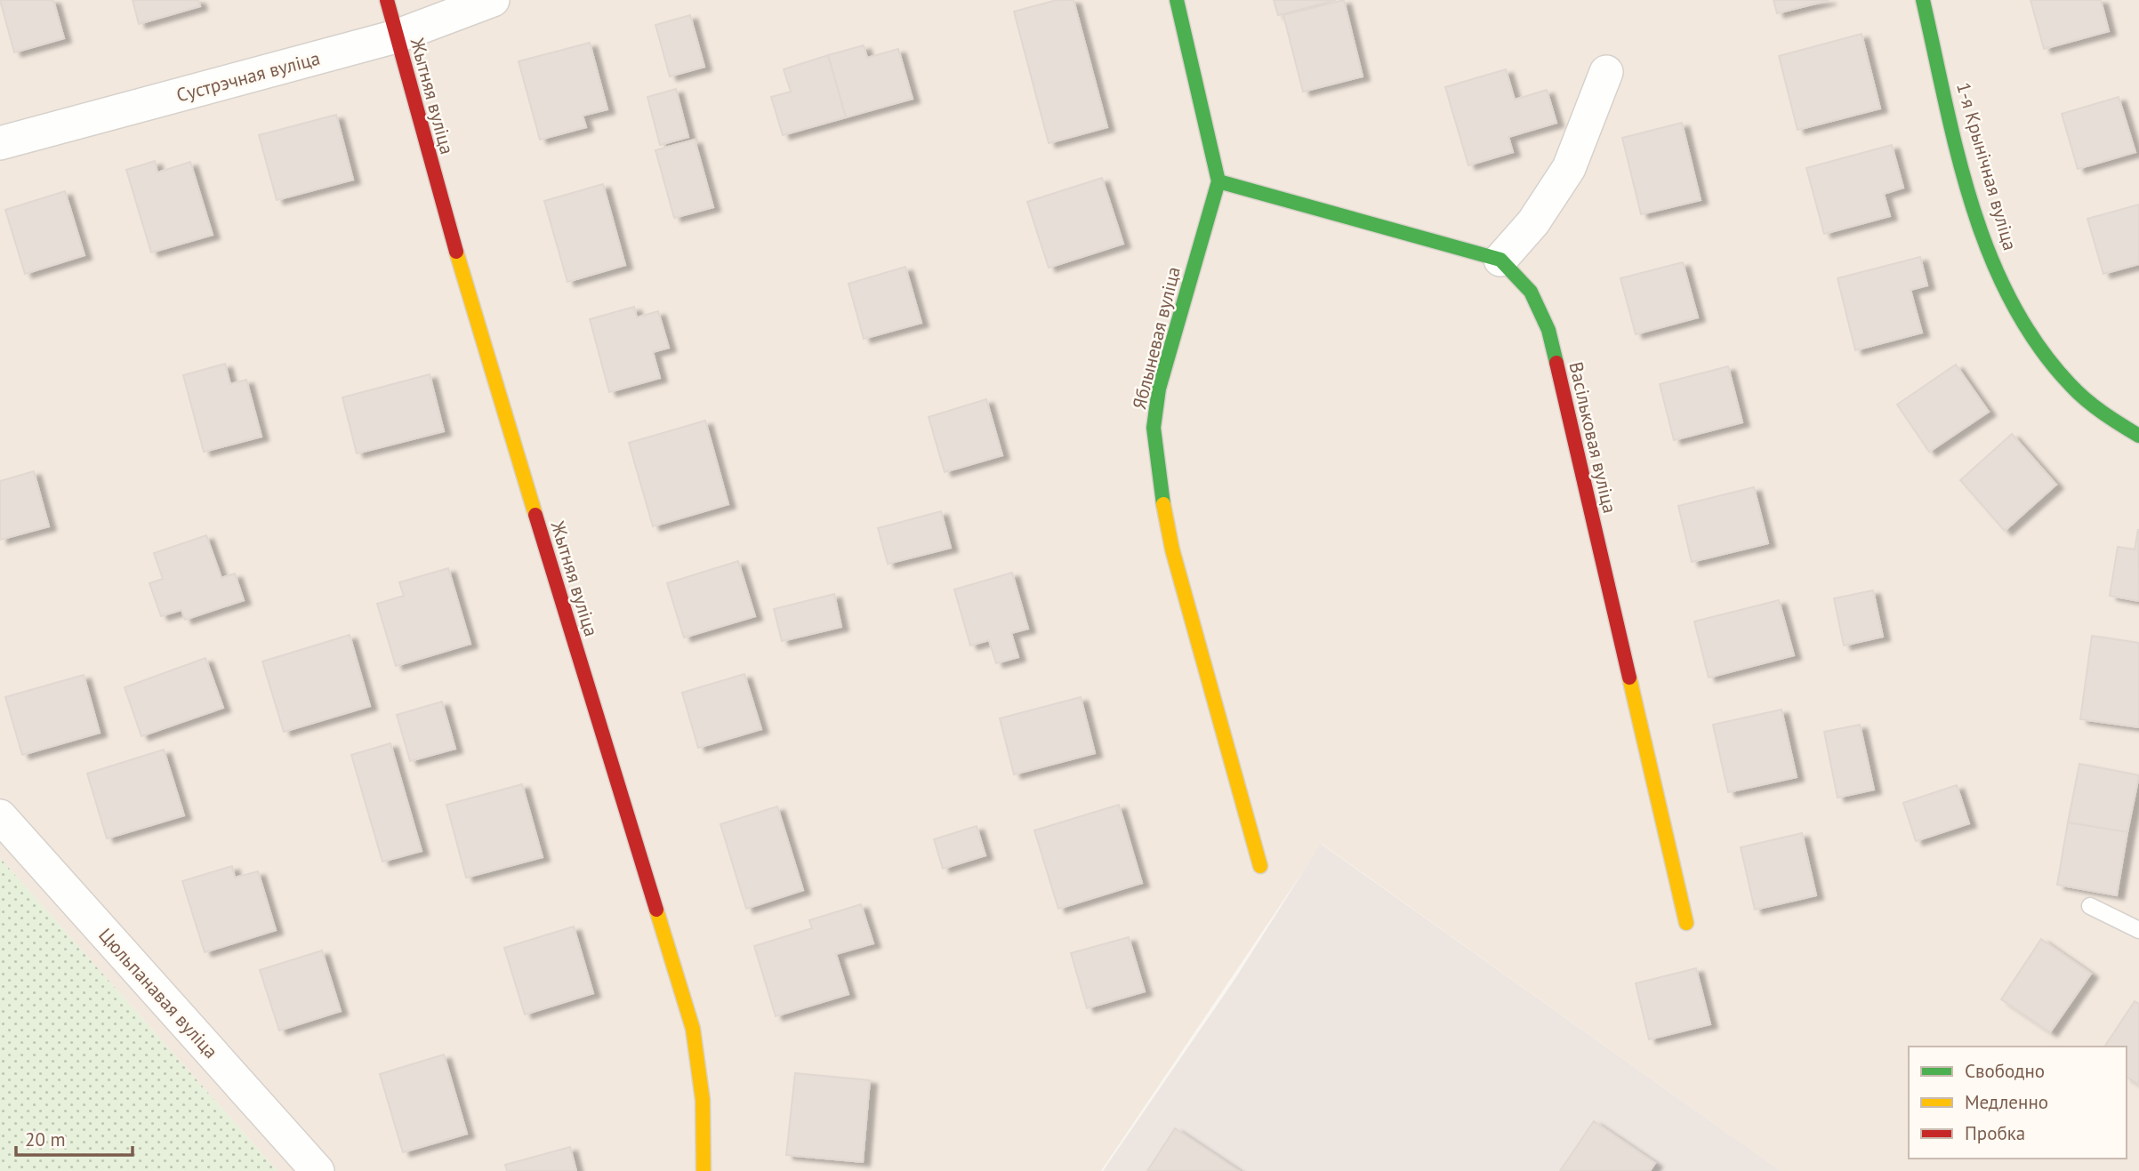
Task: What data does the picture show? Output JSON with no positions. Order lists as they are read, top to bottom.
{
  "streets": {
    "street": [
      "Сустрэчная вуліца",
      "Жытняя вуліца",
      "1-я Крынічная вуліца",
      "Яблыневая вуліца",
      "Васільковая вуліца",
      "Цюльпанавая вуліца"
    ]
  },
  "crossings": [
    ["Сустрэчная вуліца", "Жытняя вуліца"]
  ],
  "legend": ["Свободно", "Медленно", "Пробка"],
  "scale_bar": "20 m"
}
